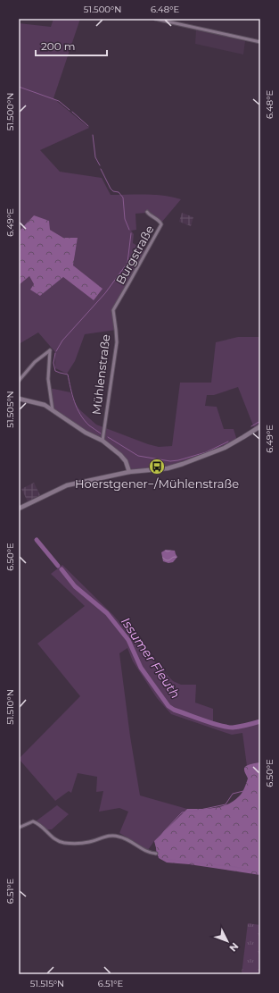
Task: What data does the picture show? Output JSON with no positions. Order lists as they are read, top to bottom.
{
  "streets": {
    "street": ["Burgstraße", "Mühlenstraße"]
  },
  "crossings": [
    ["Burgstraße", "Mühlenstraße"]
  ],
  "water": ["Issumer Fleuth"],
  "places": {
    "bus stop": ["Hoerstgener−/Mühlenstraße"]
  },
  "scale_bar": "200 m",
  "north": "bottom right",
  "coordinates": [
    "51.500°N",
    "6.48°E",
    "6.49°E",
    "51.505°N",
    "6.50°E",
    "51.510°N",
    "6.51°E",
    "51.515°N"
  ]
}
